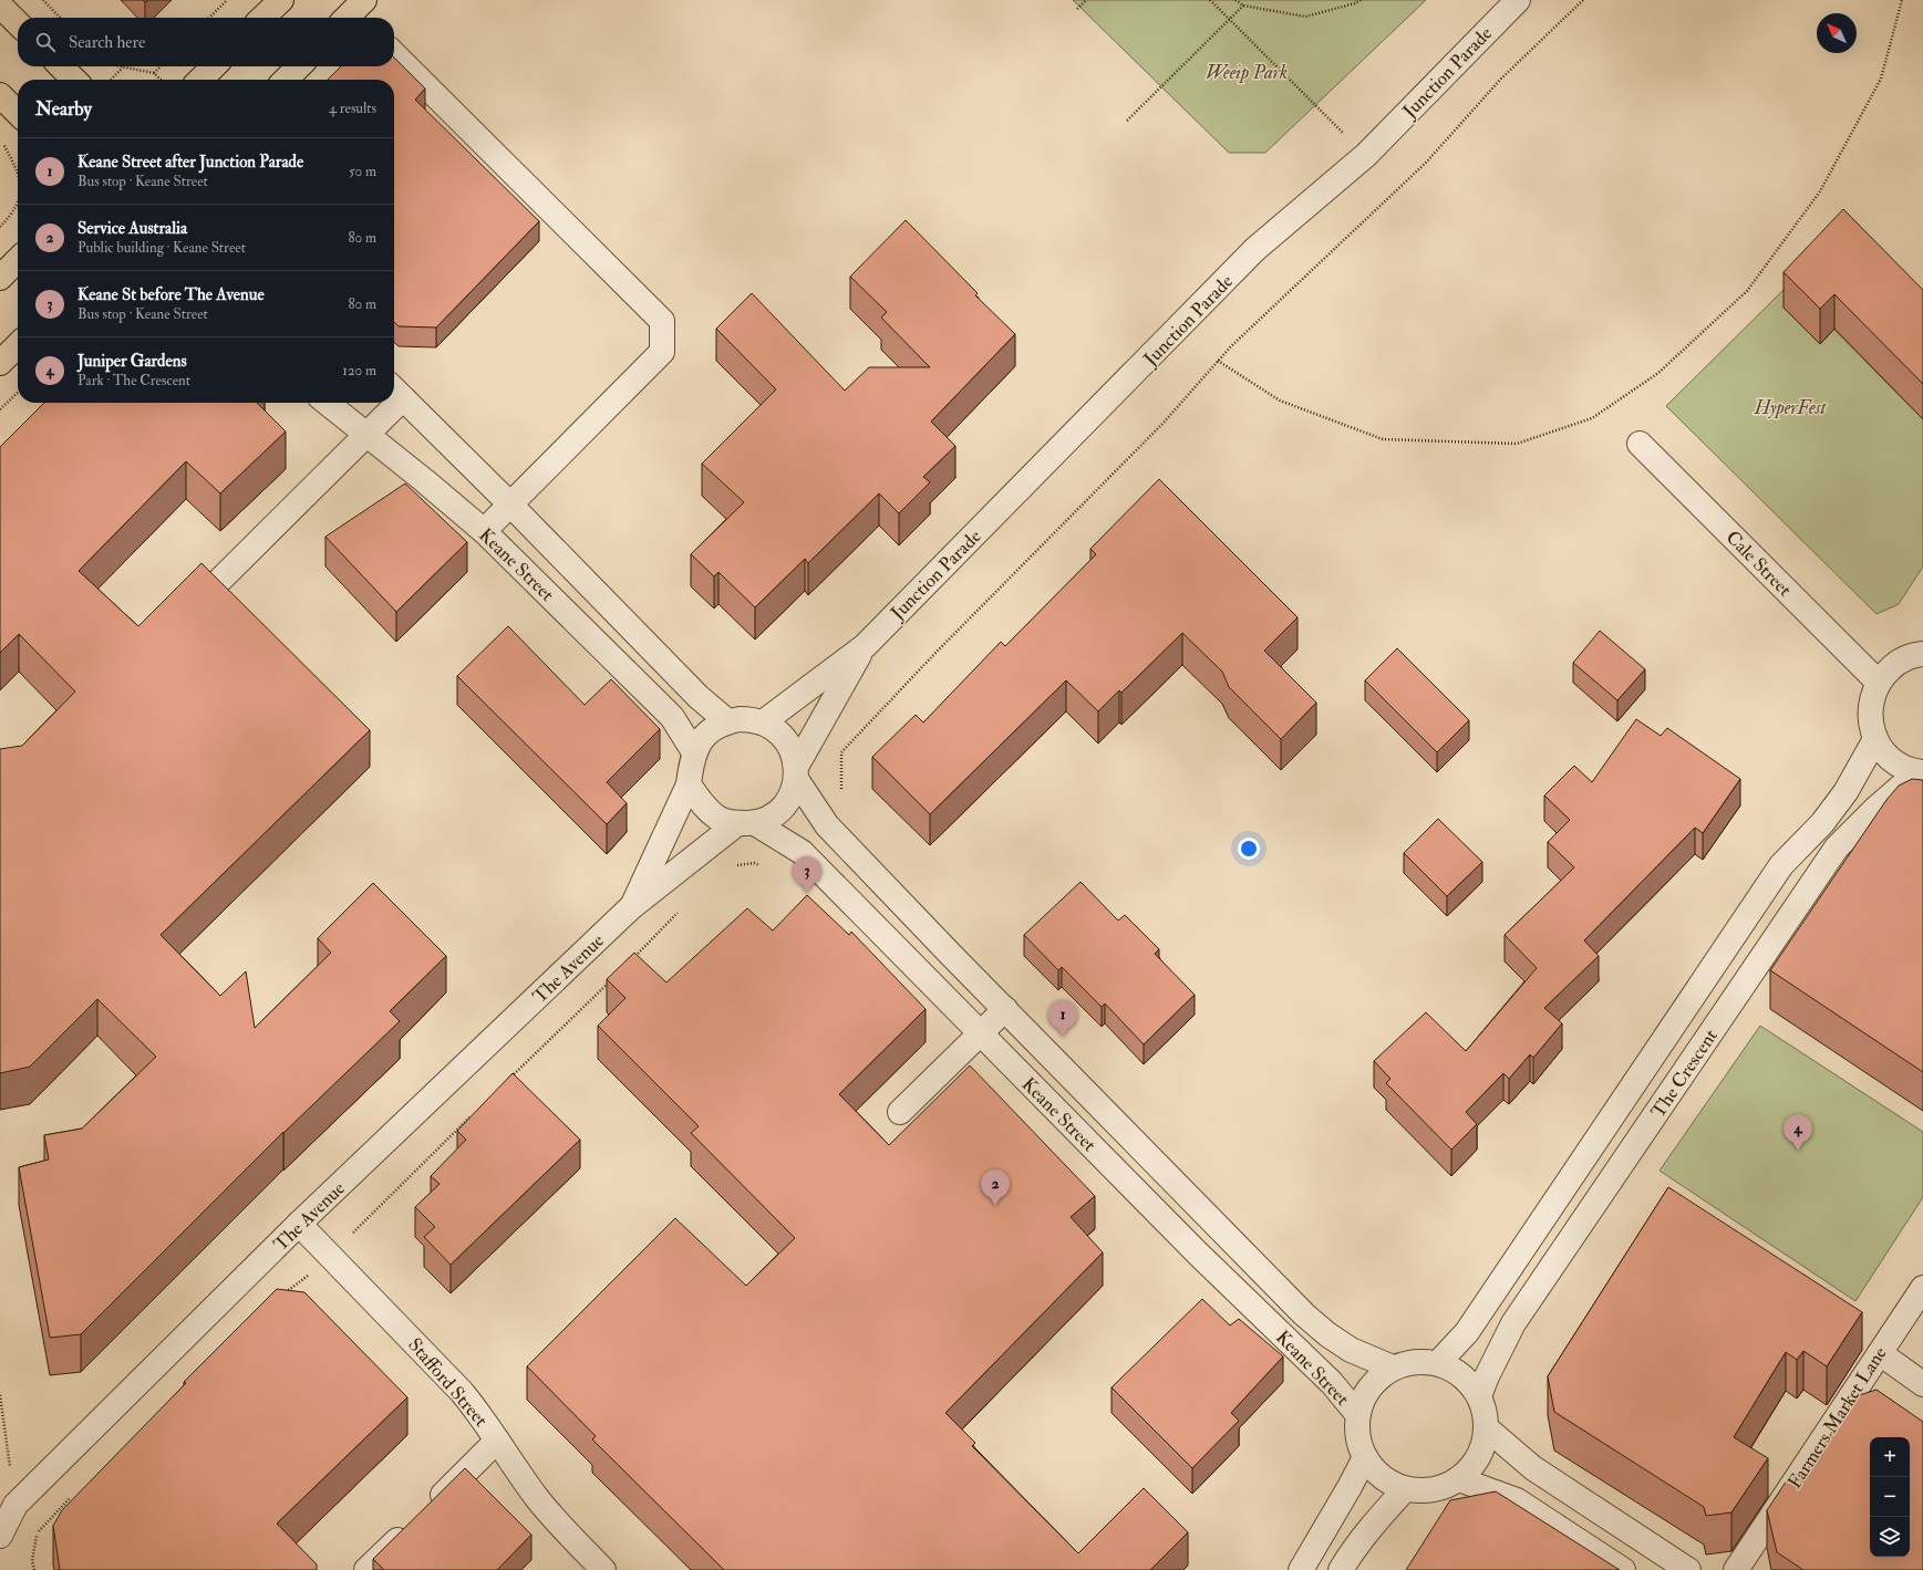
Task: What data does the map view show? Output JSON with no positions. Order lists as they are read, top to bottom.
{
  "streets": {
    "street": [
      "Junction Parade",
      "Cale Street",
      "Keane Street",
      "The Avenue",
      "The Crescent",
      "Stafford Street",
      "Farmers Market Lane"
    ]
  },
  "crossings": [
    ["Junction Parade", "Keane Street"],
    ["Junction Parade", "The Avenue"],
    ["Keane Street", "The Avenue"],
    ["Keane Street", "The Crescent"],
    ["The Avenue", "Stafford Street"]
  ],
  "parks": ["Weeip Park", "HyperFest"],
  "north": "top left",
  "page": {
    "search": "Search here",
    "heading": ["Nearby", "4 results"],
    "list": [
      {
        "mark": "1",
        "name": "Keane Street after Junction Parade",
        "note": "Bus stop · Keane Street",
        "value": "50 m"
      },
      {
        "mark": "2",
        "name": "Service Australia",
        "note": "Public building · Keane Street",
        "value": "80 m"
      },
      {
        "mark": "3",
        "name": "Keane St before The Avenue",
        "note": "Bus stop · Keane Street",
        "value": "80 m"
      },
      {
        "mark": "4",
        "name": "Juniper Gardens",
        "note": "Park · The Crescent",
        "value": "120 m"
      }
    ],
    "pins": [
      "3",
      "1",
      "4",
      "2"
    ],
    "map_buttons": ["+", "−"]
  }
}
